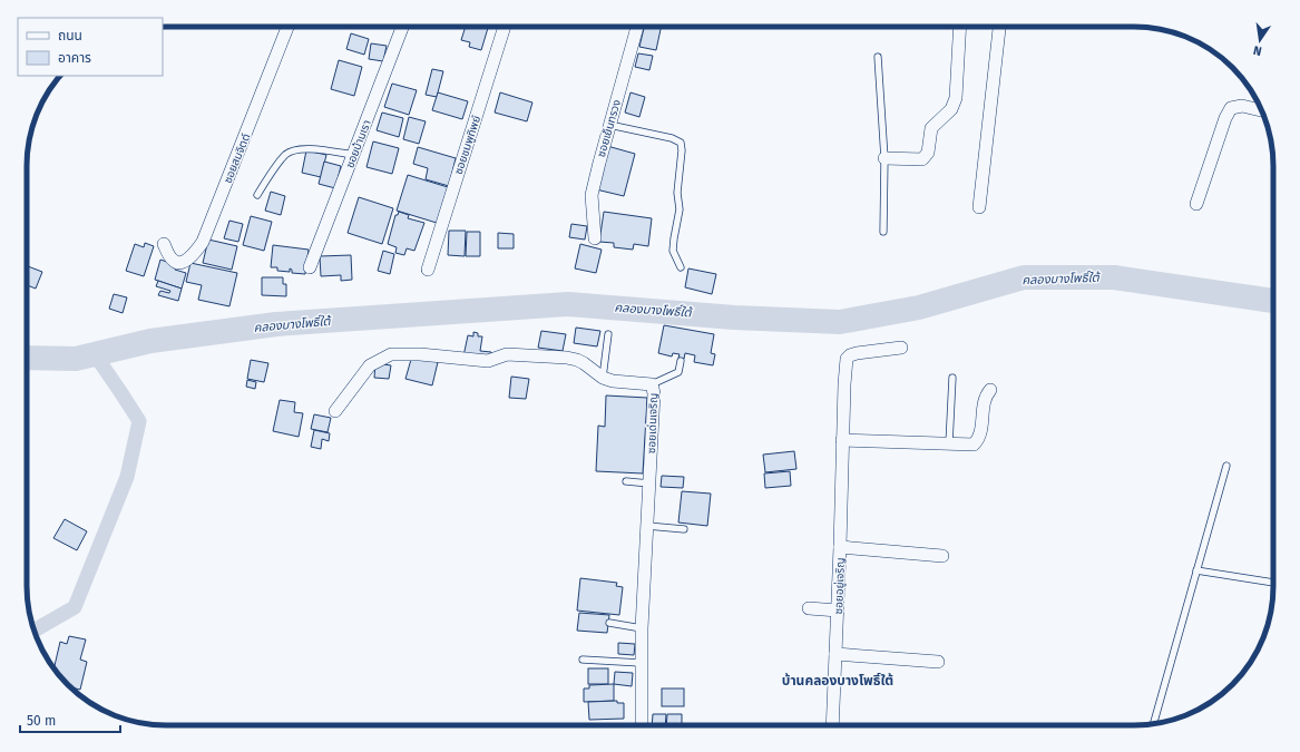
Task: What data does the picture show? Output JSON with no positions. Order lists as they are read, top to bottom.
{
  "streets": {
    "street": [
      "ซอยเย็นทรวง",
      "ซอยบ้านเรา",
      "ซอยชมพูทิพย์",
      "ซอยสมจิตต์",
      "ซอยเด่นเจริญ",
      "ซอยอยู่เจริญ"
    ]
  },
  "districts": ["บ้านคลองบางโพธิ์ใต้"],
  "water": ["คลองบางโพธิ์ใต้"],
  "legend": ["ถนน", "อาคาร"],
  "scale_bar": "50 m",
  "north": "bottom"
}
